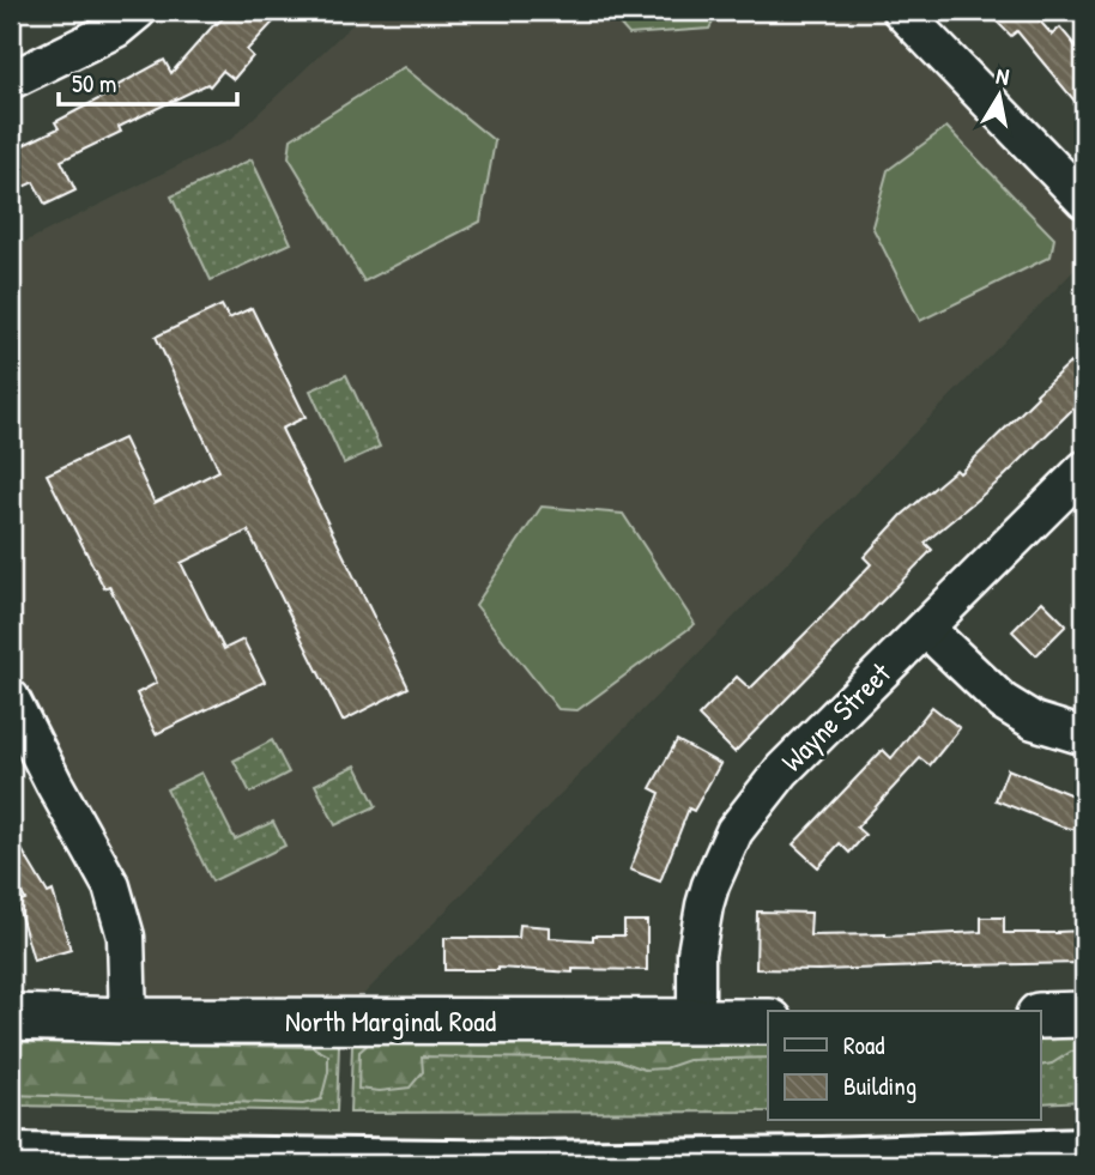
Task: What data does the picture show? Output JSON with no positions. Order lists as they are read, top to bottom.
{
  "streets": {
    "main road": ["North Marginal Road"],
    "street": ["Wayne Street"]
  },
  "crossings": [
    ["Wayne Street", "North Marginal Road"]
  ],
  "legend": ["Road", "Building"],
  "scale_bar": "50 m",
  "north": "top"
}
